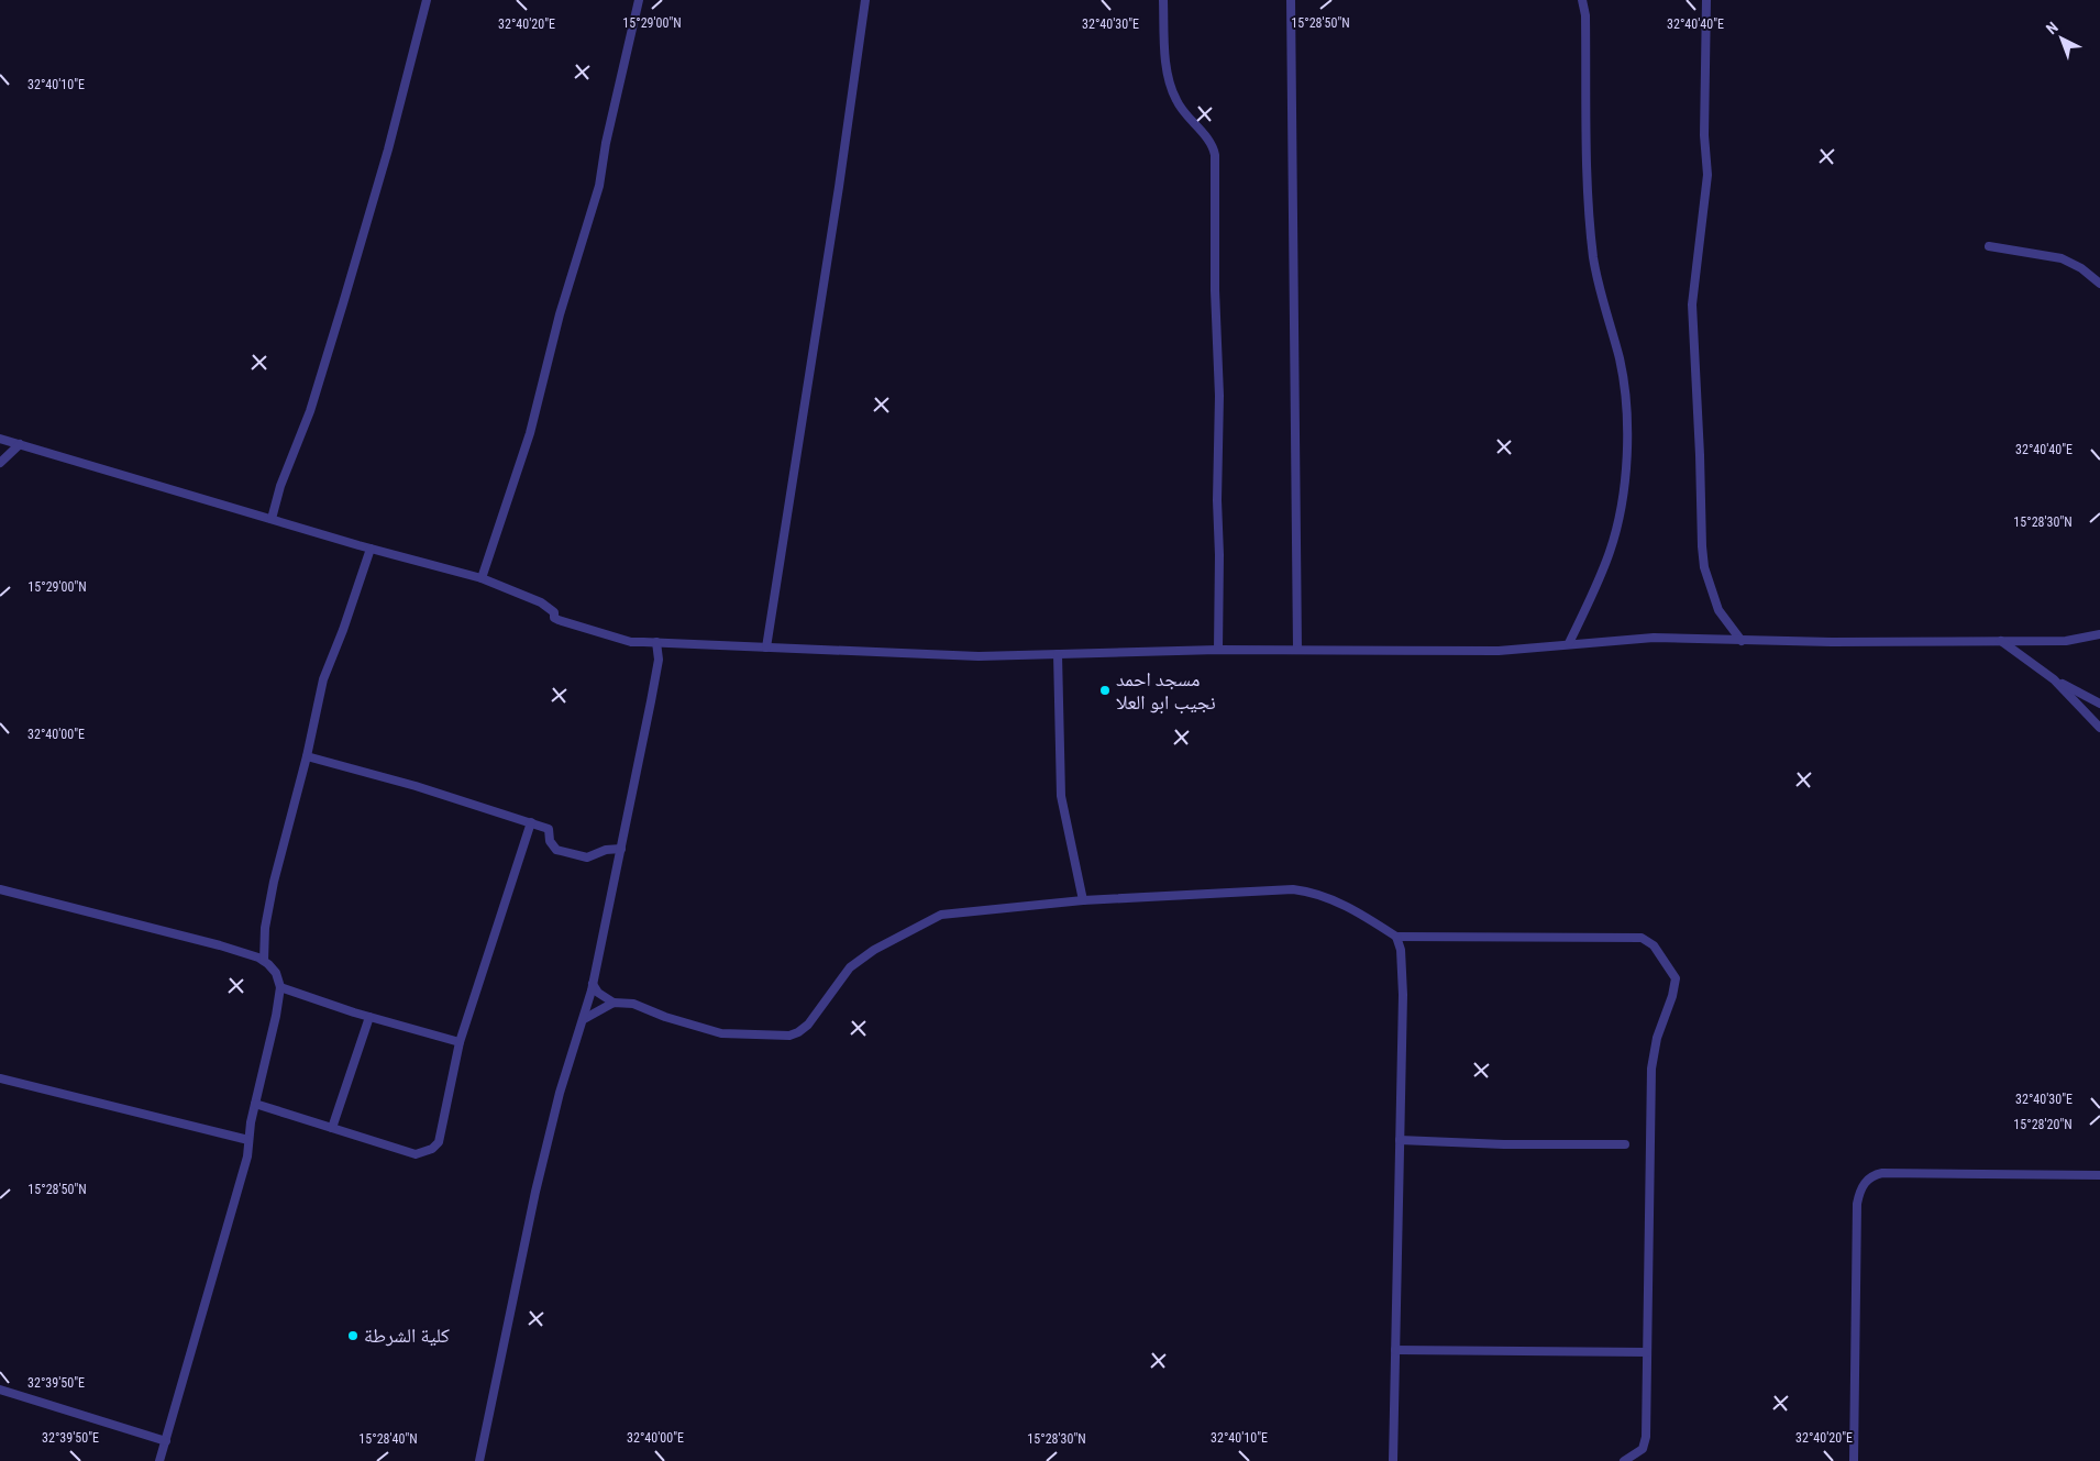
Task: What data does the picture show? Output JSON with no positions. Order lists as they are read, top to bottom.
{
  "places": ["مسجد احمد نجيب ابو العلا", "كلية الشرطة"],
  "north": "top left",
  "coordinates": [
    "15°29'00\"N",
    "15°28'50\"N",
    "32°40'20\"E",
    "32°40'40\"E",
    "32°40'30\"E",
    "32°40'10\"E",
    "15°28'30\"N",
    "32°40'00\"E",
    "15°28'20\"N",
    "32°39'50\"E",
    "15°28'40\"N"
  ]
}
